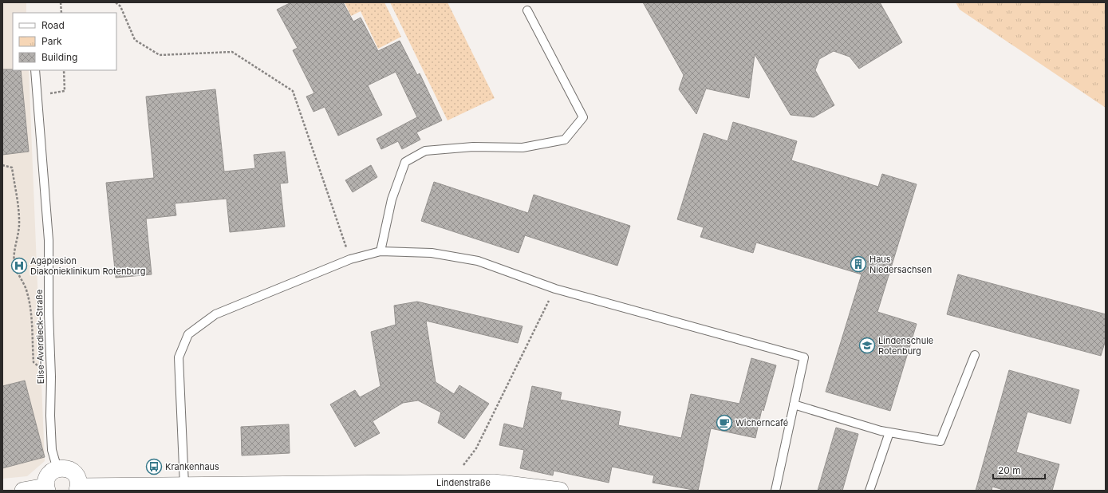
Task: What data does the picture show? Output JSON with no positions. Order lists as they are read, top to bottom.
{
  "streets": {
    "street": ["Lindenstraße"],
    "lane": ["Elise-Averdieck-Straße"]
  },
  "places": {
    "building": ["Haus Niedersachsen"],
    "hospital": ["Agaplesion Diakonieklinikum Rotenburg"],
    "school or university": ["Lindenschule Rotenburg"],
    "cafe": ["Wicherncafé"],
    "bus stop": ["Krankenhaus"]
  },
  "legend": ["Road", "Park", "Building"],
  "scale_bar": "20 m"
}
